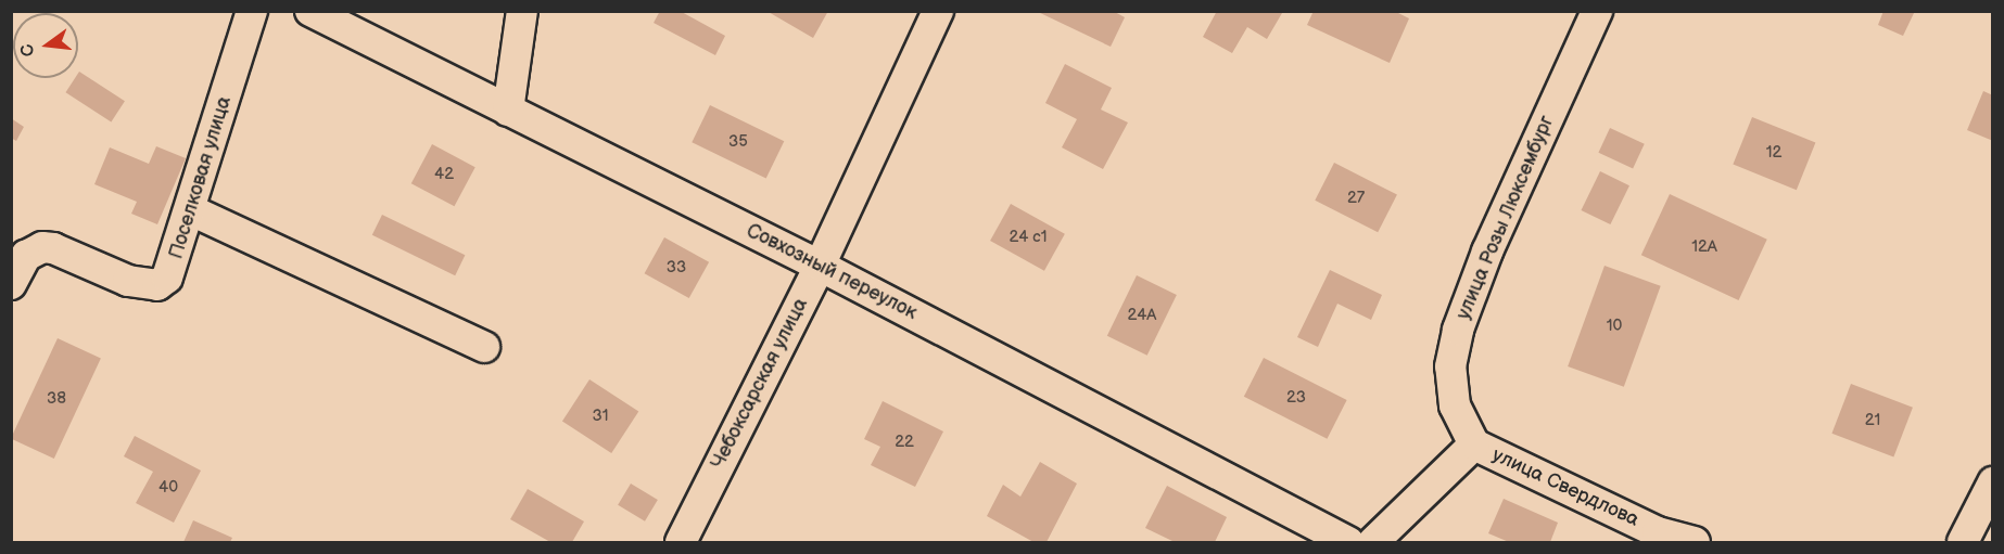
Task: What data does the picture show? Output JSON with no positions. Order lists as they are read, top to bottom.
{
  "streets": {
    "street": [
      "Поселковая улица",
      "улица Розы Люксембург",
      "Совхозный переулок",
      "Чебоксарская улица",
      "улица Свердлова"
    ]
  },
  "crossings": [
    ["улица Розы Люксембург", "улица Свердлова"],
    ["Совхозный переулок", "Чебоксарская улица"]
  ],
  "house_numbers": [
    "35",
    "12",
    "42",
    "27",
    "24 с1",
    "12А",
    "33",
    "24А",
    "10",
    "23",
    "38",
    "31",
    "21",
    "22",
    "40"
  ],
  "north": "left"
}
